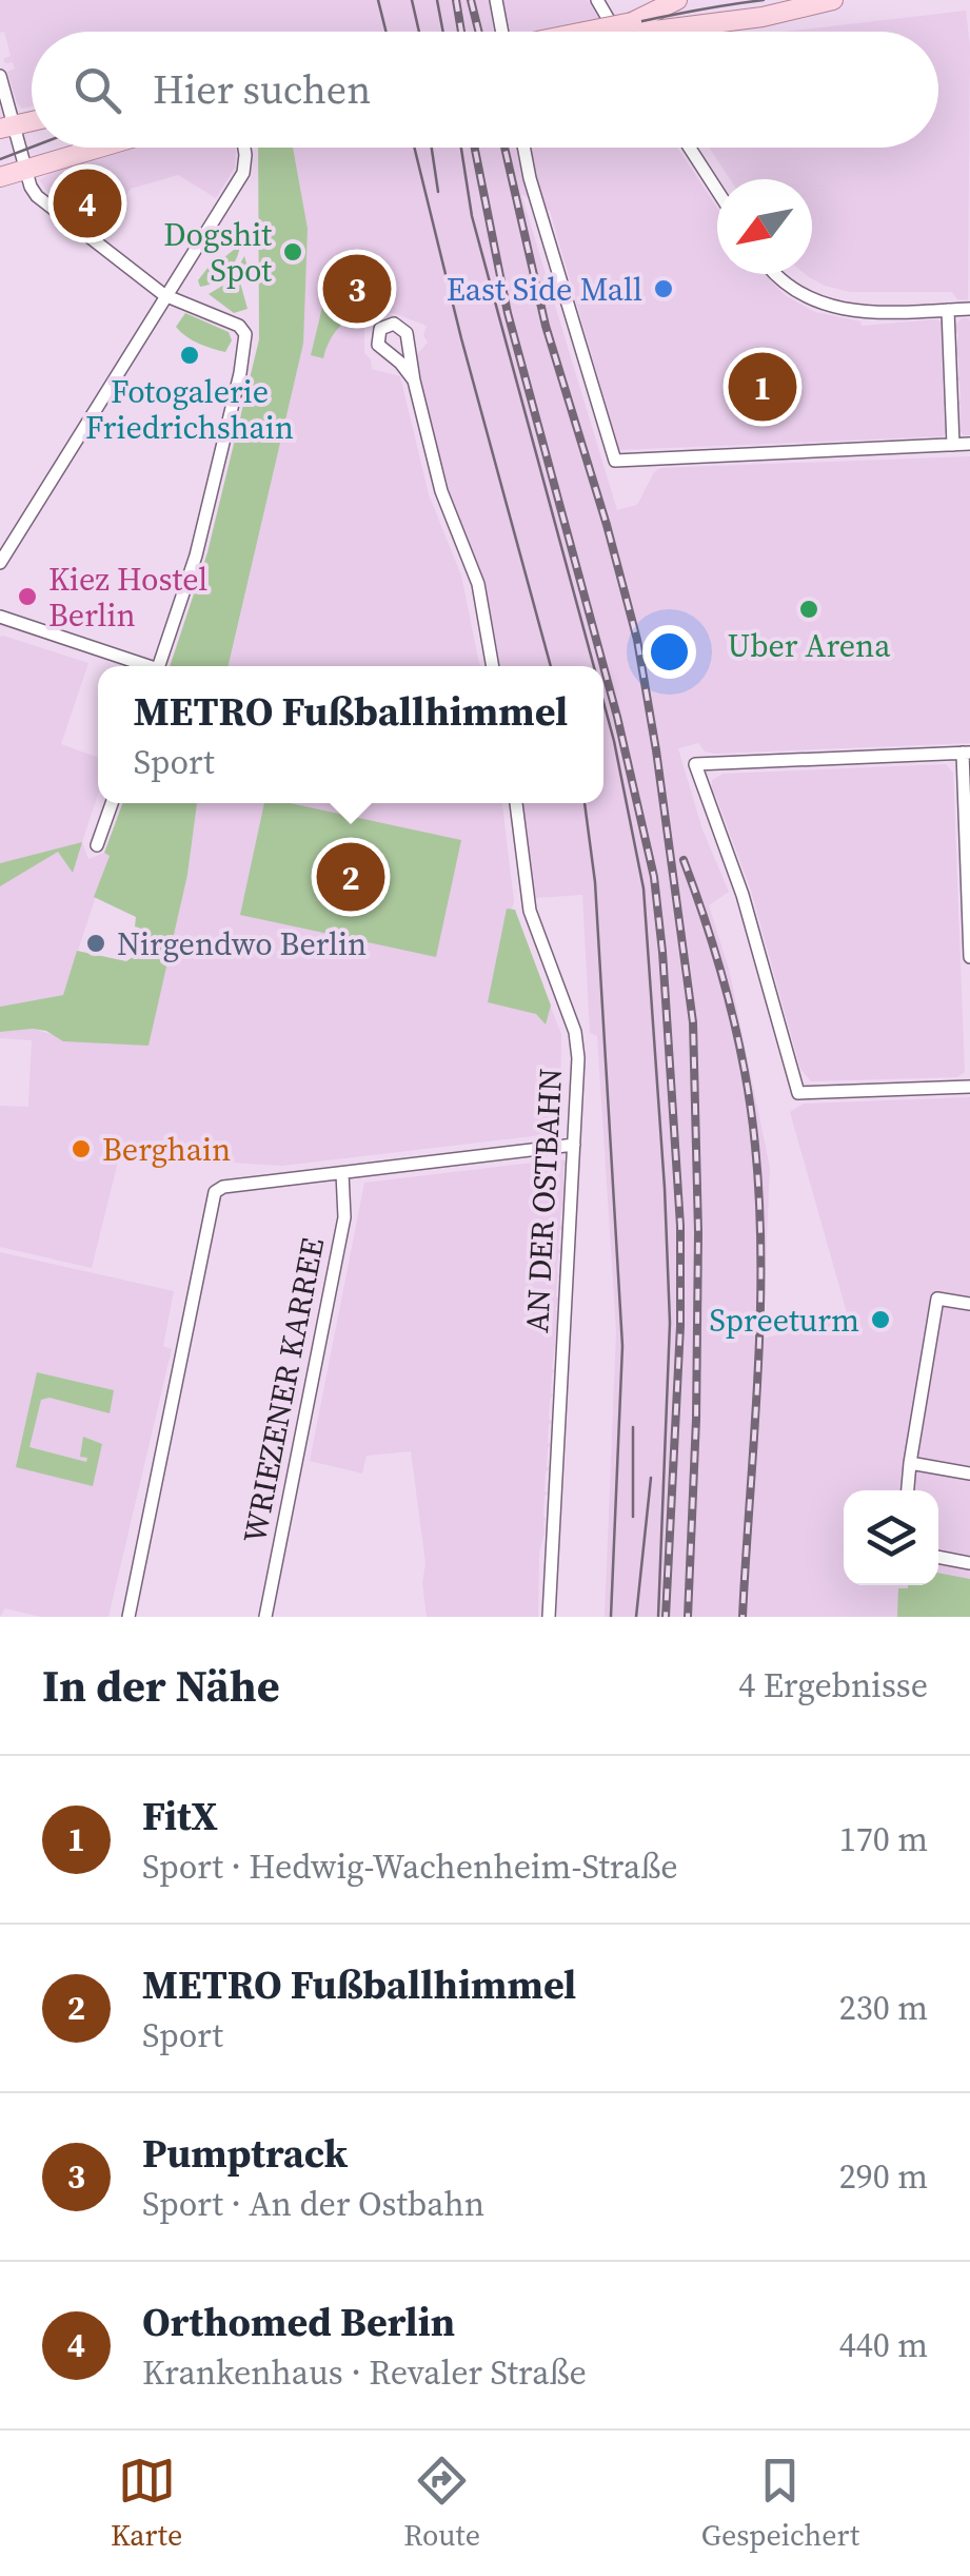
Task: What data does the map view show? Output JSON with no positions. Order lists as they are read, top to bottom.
{
  "streets": {
    "street": ["AN DER OSTBAHN", "WRIEZENER KARREE"]
  },
  "places": [
    "Dogshit Spot",
    "East Side Mall",
    "Fotogalerie Friedrichshain",
    "Kiez Hostel Berlin",
    "Uber Arena",
    "Nirgendwo Berlin",
    "Berghain",
    "Spreeturm"
  ],
  "north": "bottom left",
  "page": {
    "search": "Hier suchen",
    "pins": [
      "4",
      "3",
      "1",
      "2"
    ],
    "popup": ["METRO Fußballhimmel", "Sport"],
    "heading": ["In der Nähe", "4 Ergebnisse"],
    "list": [
      {
        "mark": "1",
        "name": "FitX",
        "note": "Sport · Hedwig-Wachenheim-Straße",
        "value": "170 m"
      },
      {
        "mark": "2",
        "name": "METRO Fußballhimmel",
        "note": "Sport",
        "value": "230 m"
      },
      {
        "mark": "3",
        "name": "Pumptrack",
        "note": "Sport · An der Ostbahn",
        "value": "290 m"
      },
      {
        "mark": "4",
        "name": "Orthomed Berlin",
        "note": "Krankenhaus · Revaler Straße",
        "value": "440 m"
      }
    ],
    "nav": ["Karte", "Route", "Gespeichert"]
  }
}
